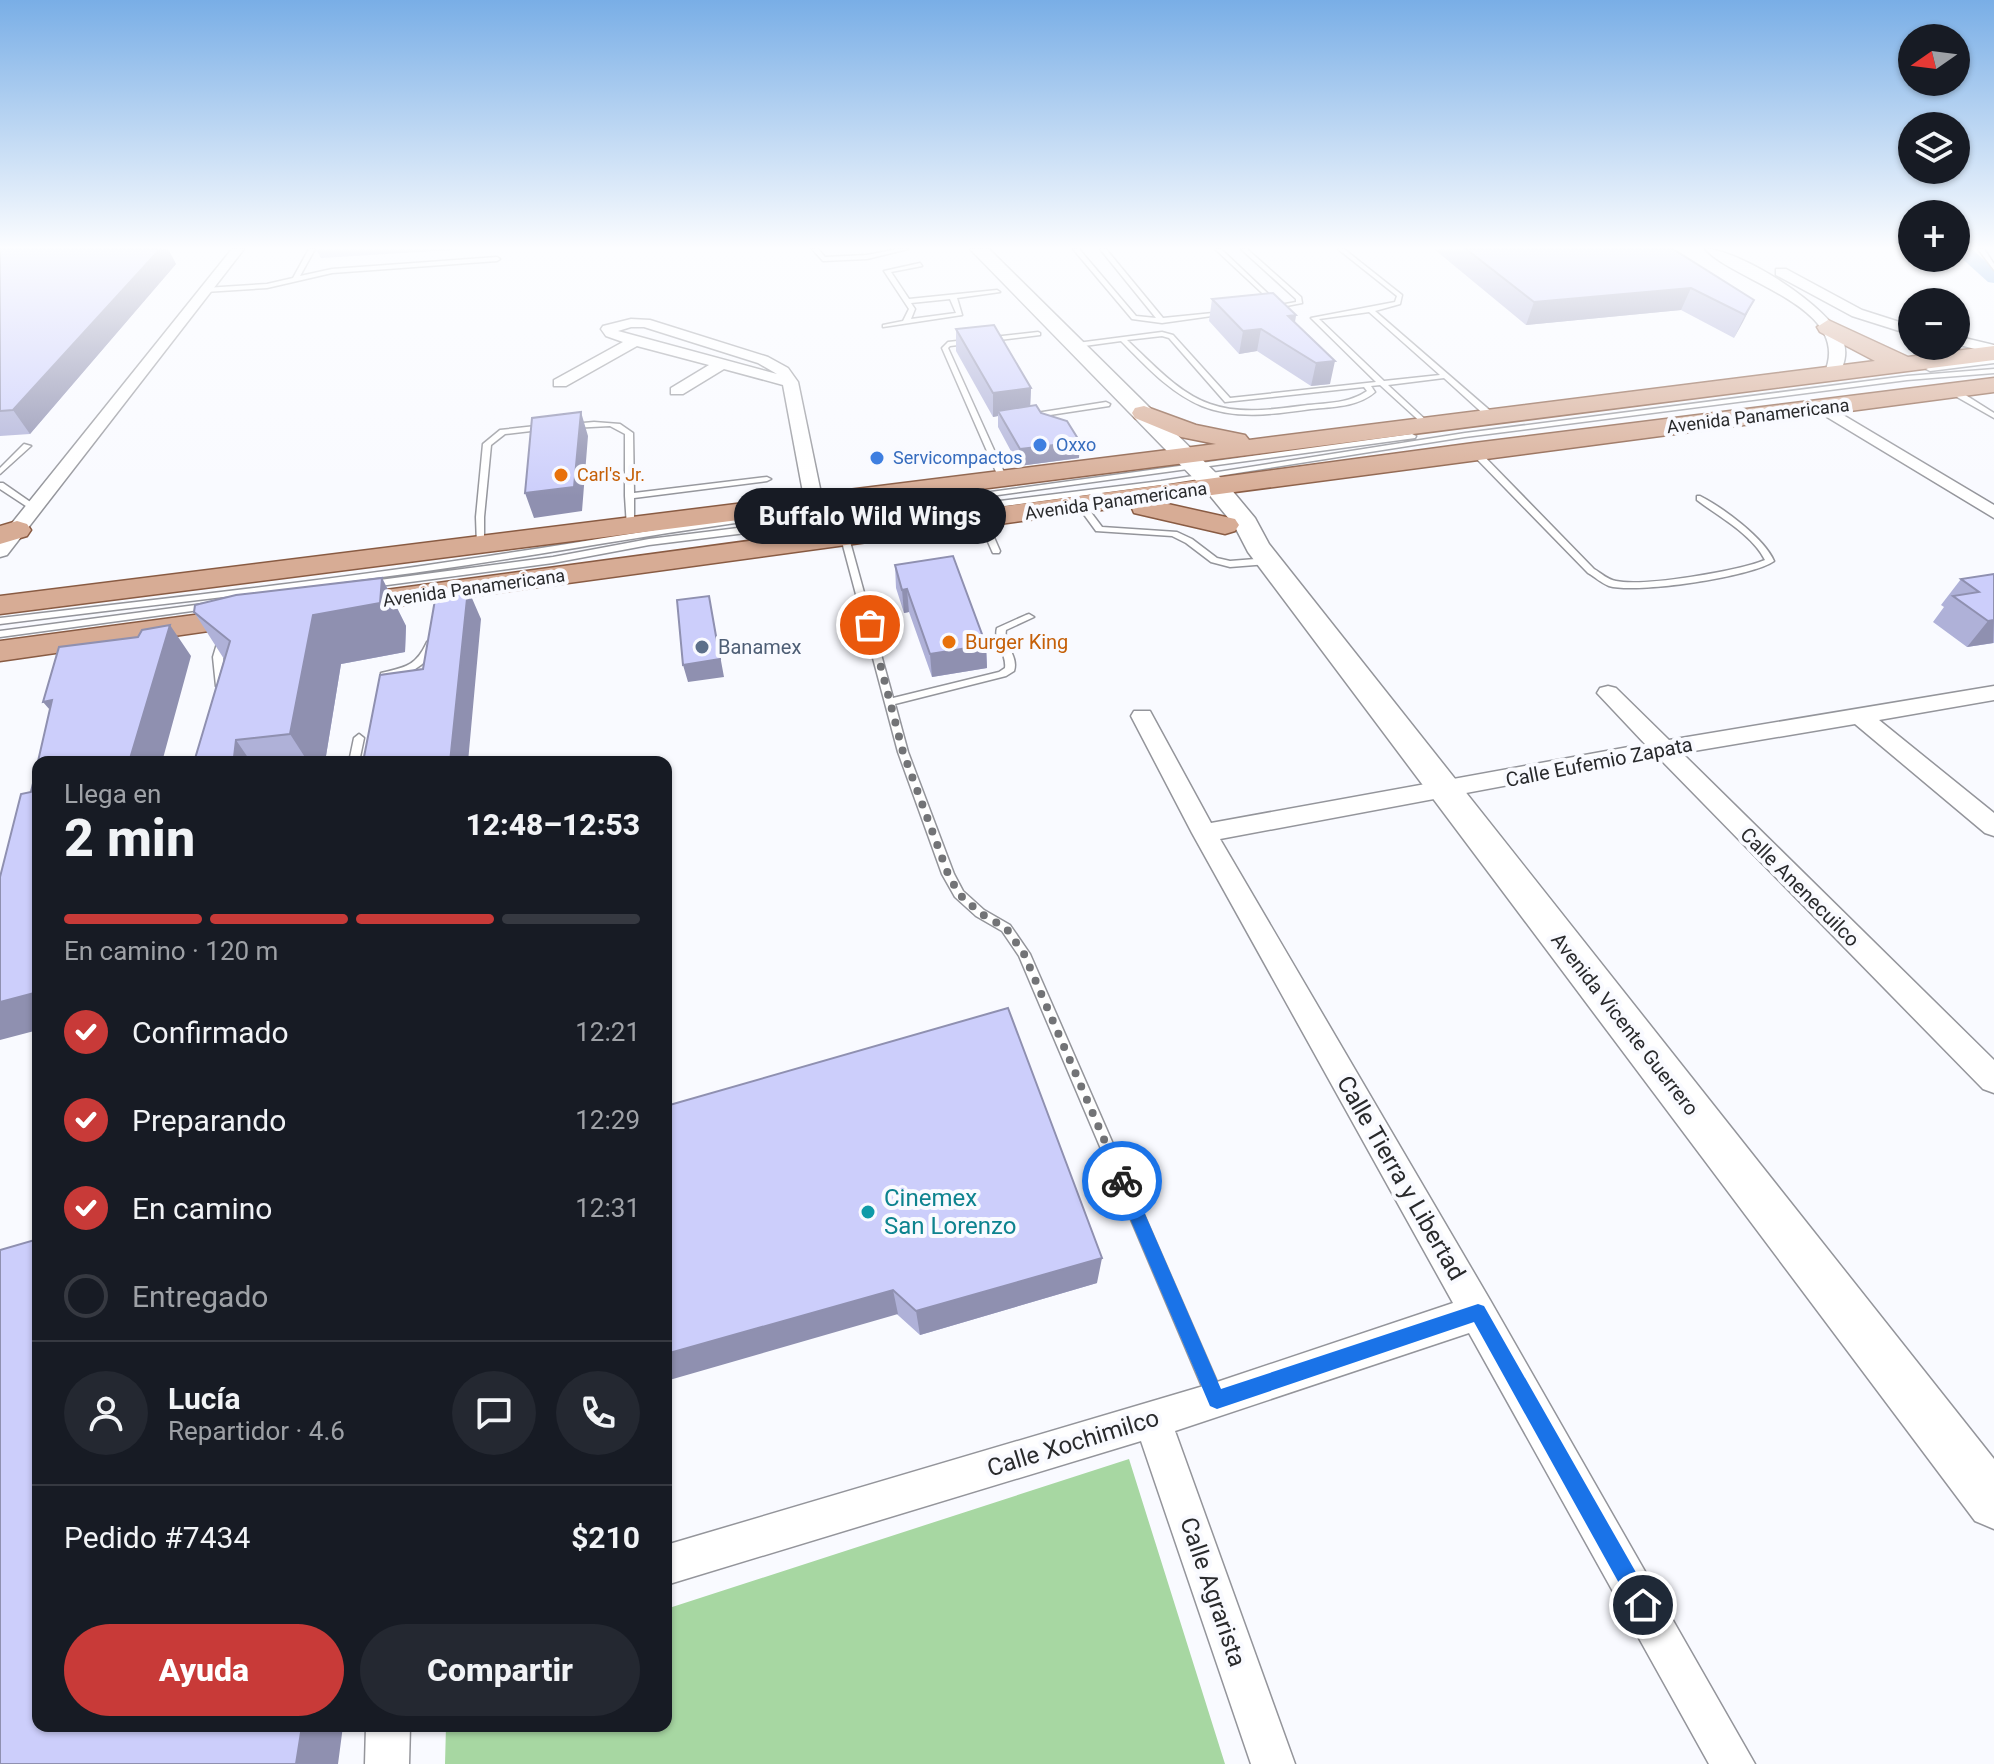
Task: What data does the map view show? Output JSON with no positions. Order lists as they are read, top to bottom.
{
  "streets": {
    "main road": ["Avenida Panamericana", "Avenida Vicente Guerrero"],
    "street": [
      "Calle Eufemio Zapata",
      "Calle Anenecuilco",
      "Calle Tierra y Libertad",
      "Calle Xochimilco",
      "Calle Agrarista"
    ]
  },
  "crossings": [
    ["Avenida Panamericana", "Avenida Vicente Guerrero"],
    ["Calle Eufemio Zapata", "Calle Anenecuilco"],
    ["Calle Eufemio Zapata", "Avenida Vicente Guerrero"],
    ["Calle Eufemio Zapata", "Calle Tierra y Libertad"],
    ["Calle Tierra y Libertad", "Calle Xochimilco"],
    ["Calle Xochimilco", "Calle Agrarista"]
  ],
  "places": [
    "Oxxo",
    "Servicompactos",
    "Carl's Jr.",
    "Buffalo Wild Wings",
    "Burger King",
    "Banamex",
    "Cinemex San Lorenzo"
  ],
  "north": "left",
  "page": {
    "map_buttons": ["+", "−"],
    "bubble": "Buffalo Wild Wings",
    "heading": ["2 min", "Llega en", "12:48–12:53"],
    "panel": [
      "Lucía",
      "Repartidor · 4.6",
      "Pedido #7434",
      "$210"
    ],
    "bar": "En camino · 120 m",
    "list": [
      ["Confirmado", "12:21"],
      ["Preparando", "12:29"],
      ["En camino", "12:31"],
      "Entregado"
    ],
    "buttons": ["Ayuda", "Compartir"]
  }
}
